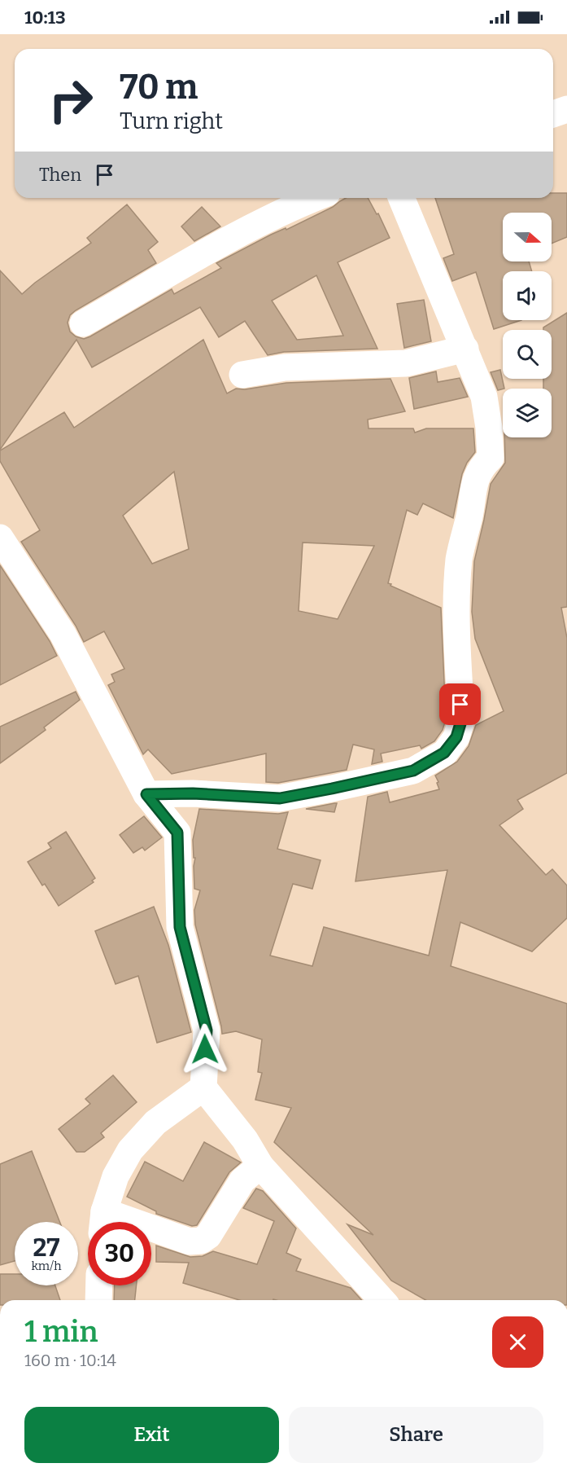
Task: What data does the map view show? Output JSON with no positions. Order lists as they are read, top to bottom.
{
  "north": "right",
  "page": {
    "status": "10:13",
    "turn": ["70 m", "Turn right"],
    "then": "Then",
    "speed": "27 km/h",
    "limit": "30",
    "heading": ["1 min", "160 m · 10:14"],
    "buttons": ["Exit", "Share"]
  }
}
